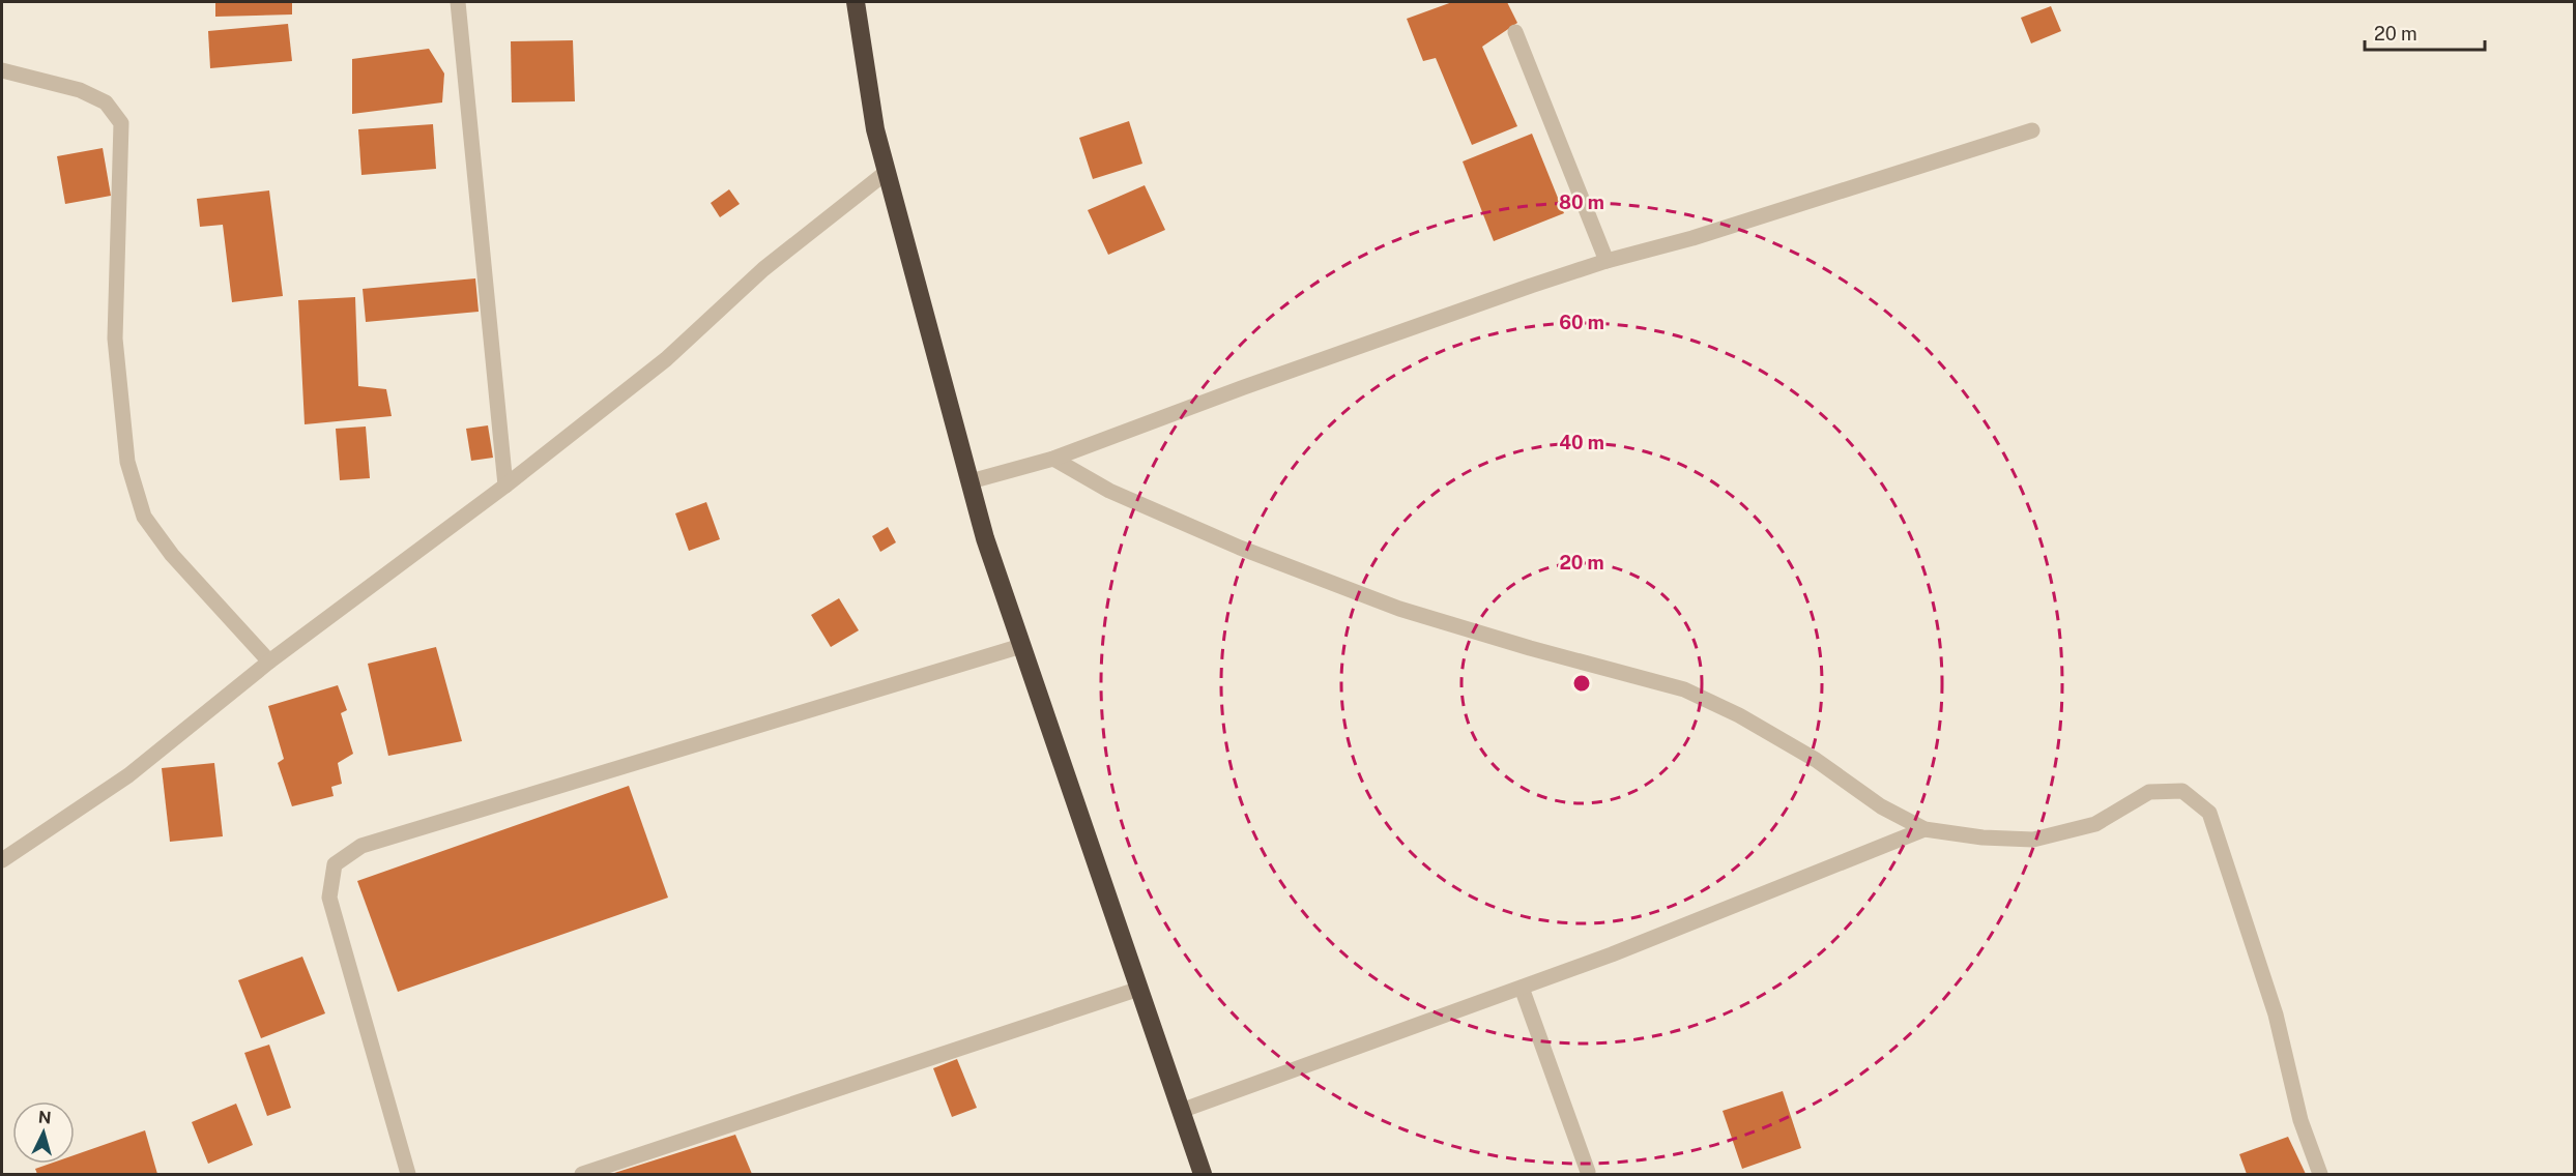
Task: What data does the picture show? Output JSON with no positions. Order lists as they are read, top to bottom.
{
  "scale_bar": "20 m",
  "north": "top",
  "rings": [
    "80 m",
    "60 m",
    "40 m",
    "20 m"
  ]
}
